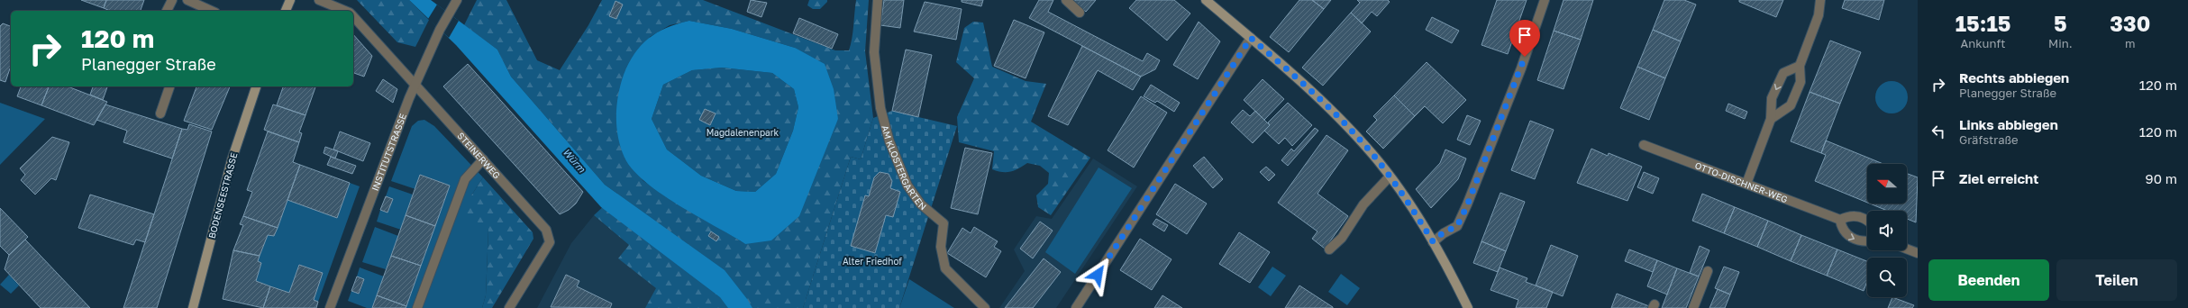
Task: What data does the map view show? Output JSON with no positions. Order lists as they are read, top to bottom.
{
  "streets": {
    "main road": ["BODENSEESTRASSE"],
    "street": [
      "INSTITUTSTRASSE",
      "STEINERWEG",
      "AM KLOSTERGARTEN",
      "OTTO-DISCHNER-WEG"
    ]
  },
  "crossings": [
    ["INSTITUTSTRASSE", "STEINERWEG"]
  ],
  "water": ["Würm"],
  "parks": ["Magdalenenpark", "Alter Friedhof"],
  "north": "left",
  "page": {
    "eta": [
      "15:15",
      "Ankunft",
      "5",
      "Min.",
      "330",
      "m"
    ],
    "turn": ["120 m", "Planegger Straße"],
    "list": [
      {
        "name": "Rechts abbiegen",
        "note": "Planegger Straße",
        "value": "120 m"
      },
      {
        "name": "Links abbiegen",
        "note": "Gräfstraße",
        "value": "120 m"
      },
      {
        "name": "Ziel erreicht",
        "value": "90 m"
      }
    ],
    "buttons": ["Beenden", "Teilen"]
  }
}
